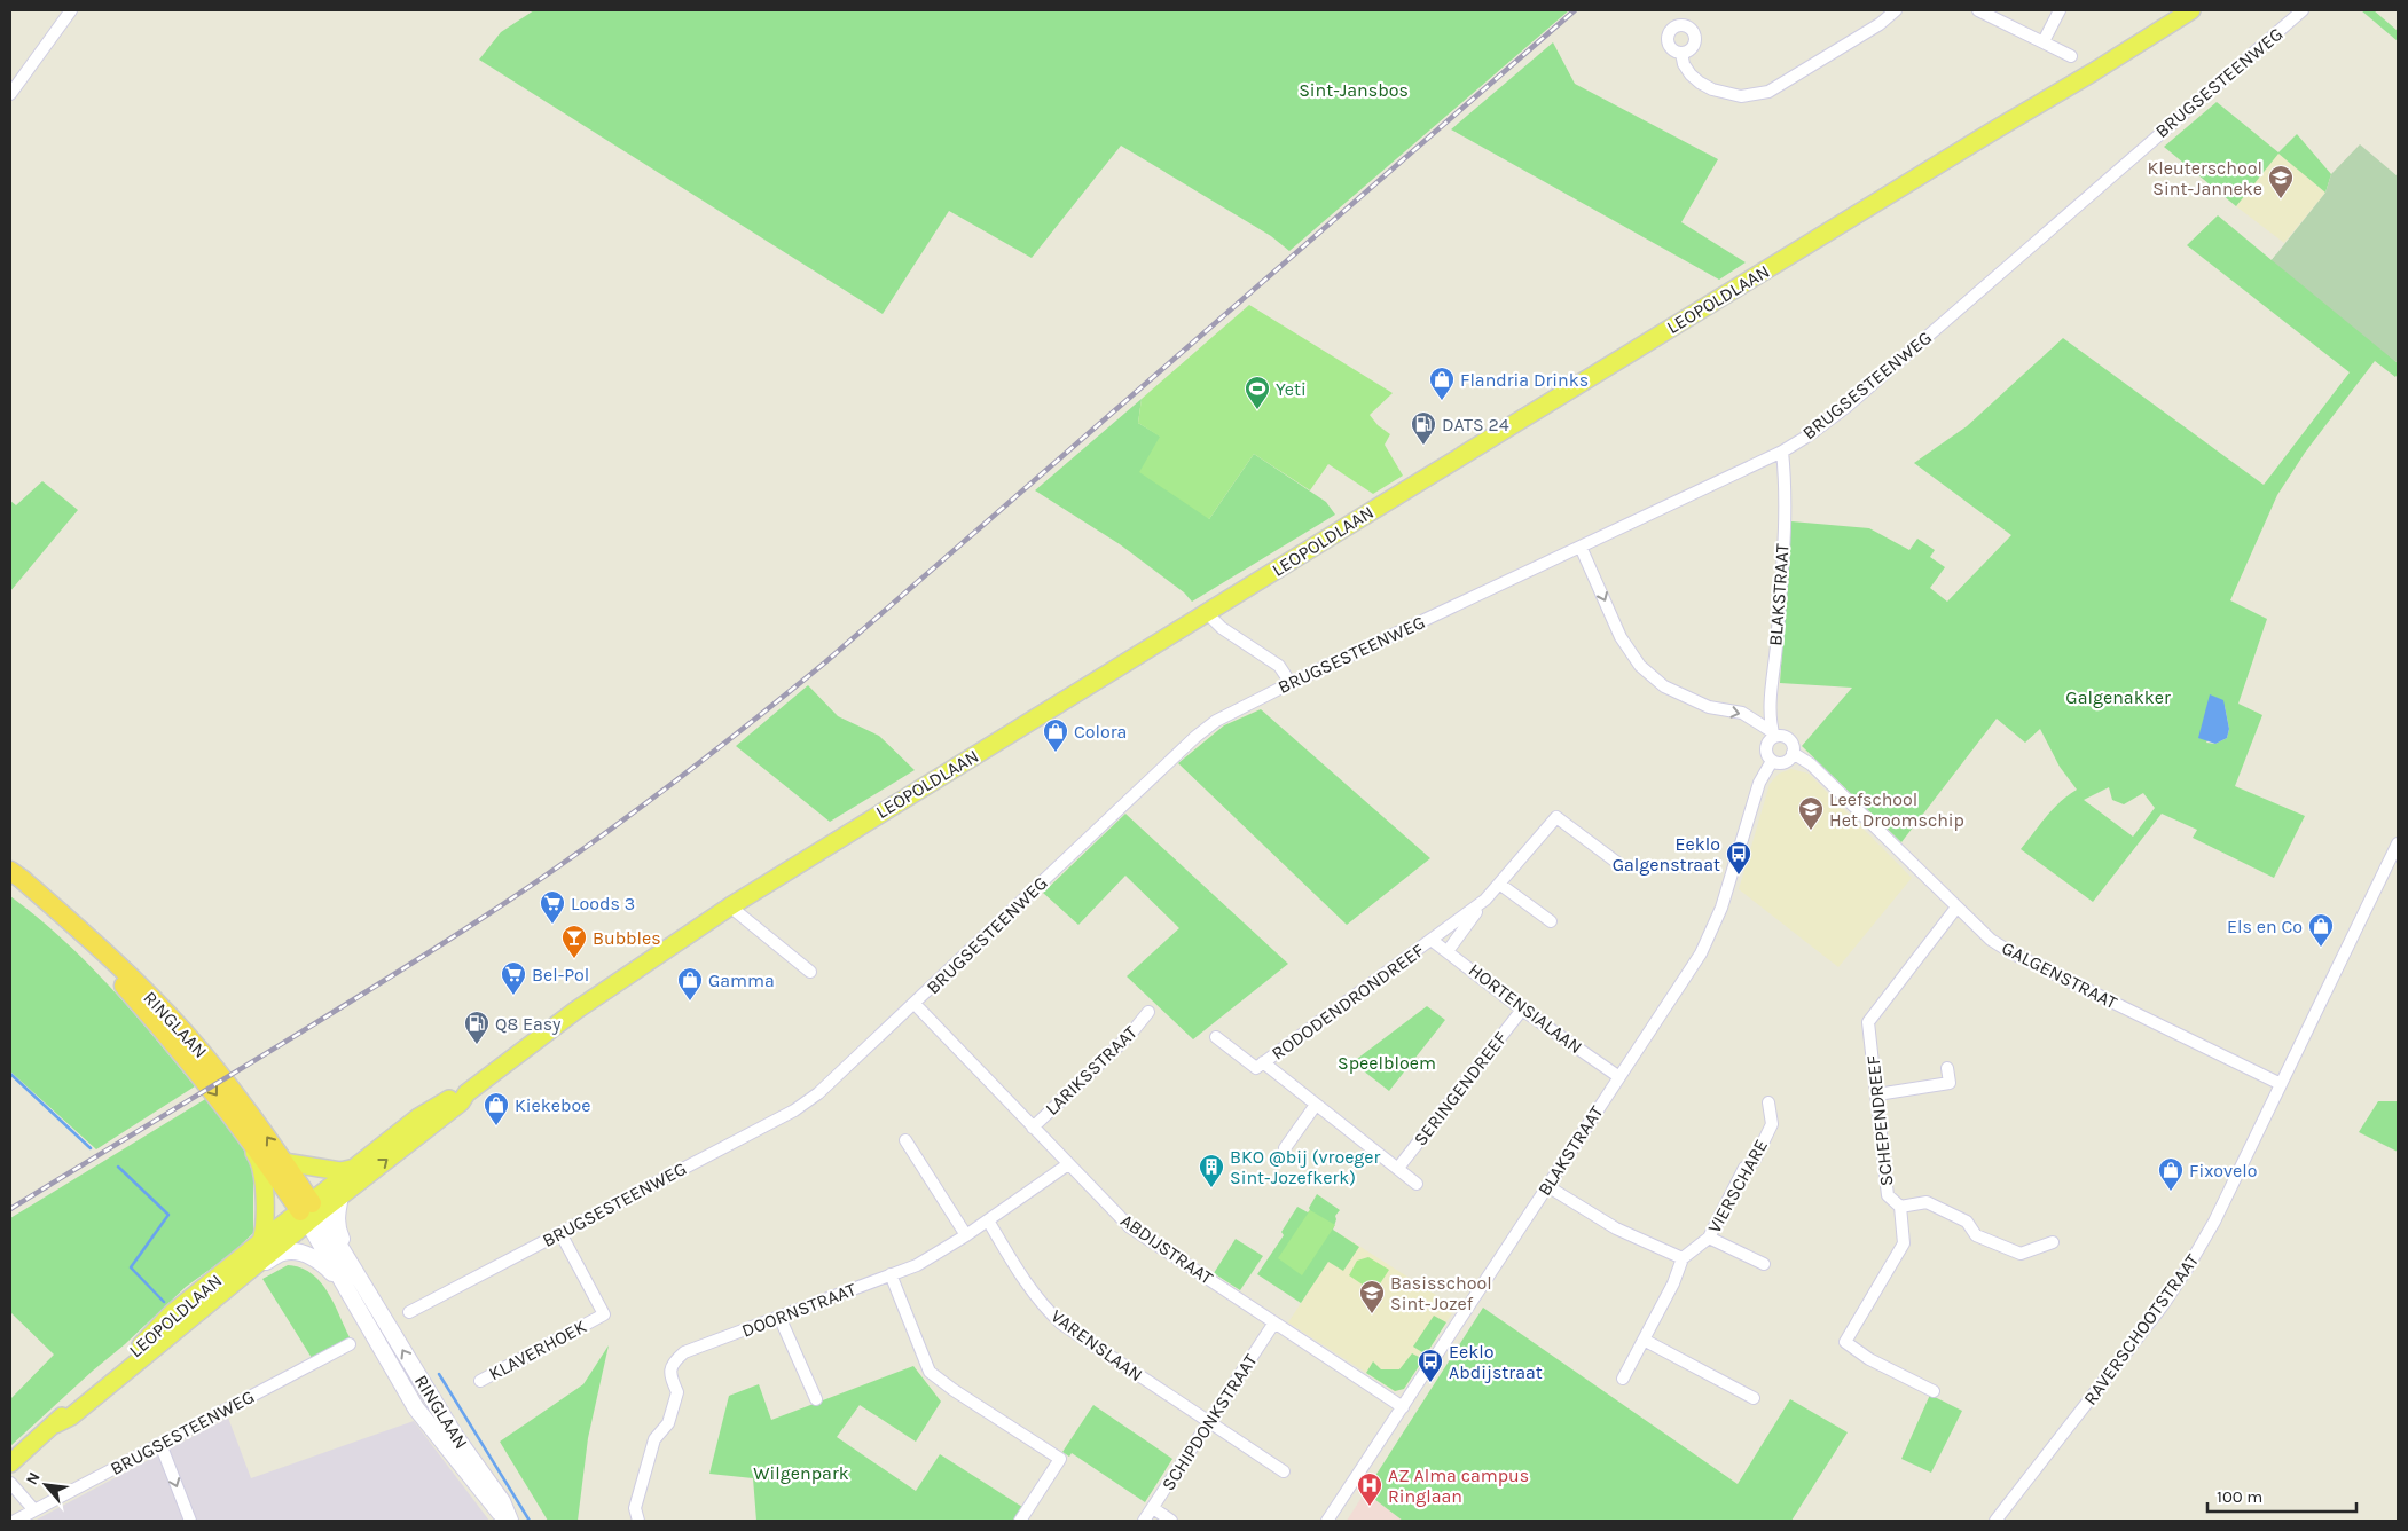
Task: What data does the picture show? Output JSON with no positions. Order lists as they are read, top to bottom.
{
  "streets": {
    "highway": ["RINGLAAN"],
    "main road": ["LEOPOLDLAAN"],
    "street": [
      "BRUGSESTEENWEG",
      "BLAKSTRAAT",
      "GALGENSTRAAT",
      "RODODENDRONDREEF",
      "HORTENSIALAAN",
      "LARIKSSTRAAT",
      "SERINGENDREEF",
      "SCHEPENDREEF",
      "VIERSCHARE",
      "ABDIJSTRAAT",
      "DOORNSTRAAT",
      "RAVERSCHOOTSTRAAT",
      "VARENSLAAN",
      "KLAVERHOEK",
      "SCHIPDONKSTRAAT"
    ]
  },
  "crossings": [
    ["BRUGSESTEENWEG", "BLAKSTRAAT"],
    ["BRUGSESTEENWEG", "ABDIJSTRAAT"],
    ["BRUGSESTEENWEG", "KLAVERHOEK"],
    ["LEOPOLDLAAN", "RINGLAAN"],
    ["BLAKSTRAAT", "GALGENSTRAAT"],
    ["BLAKSTRAAT", "HORTENSIALAAN"],
    ["BLAKSTRAAT", "ABDIJSTRAAT"],
    ["GALGENSTRAAT", "SCHEPENDREEF"],
    ["GALGENSTRAAT", "RAVERSCHOOTSTRAAT"],
    ["RODODENDRONDREEF", "HORTENSIALAAN"],
    ["HORTENSIALAAN", "SERINGENDREEF"],
    ["LARIKSSTRAAT", "ABDIJSTRAAT"],
    ["ABDIJSTRAAT", "DOORNSTRAAT"],
    ["ABDIJSTRAAT", "SCHIPDONKSTRAAT"],
    ["DOORNSTRAAT", "VARENSLAAN"],
    ["VARENSLAAN", "SCHIPDONKSTRAAT"]
  ],
  "parks": [
    "Sint-Jansbos",
    "Galgenakker",
    "Speelbloem",
    "Wilgenpark"
  ],
  "places": {
    "school or university": ["Kleuterschool Sint-Janneke", "Leefschool Het Droomschip", "Basisschool Sint-Jozef"],
    "shop": [
      "Flandria Drinks",
      "Colora",
      "Els en Co",
      "Gamma",
      "Kiekeboe",
      "Fixovelo"
    ],
    "sports": ["Yeti"],
    "fuel station": ["DATS 24", "Q8 Easy"],
    "bus stop": ["Eeklo Galgenstraat", "Eeklo Abdijstraat"],
    "supermarket": ["Loods 3", "Bel-Pol"],
    "bar": ["Bubbles"],
    "building": ["BKO @bij (vroeger Sint-Jozefkerk)"],
    "hospital": ["AZ Alma campus Ringlaan"]
  },
  "scale_bar": "100 m",
  "north": "top left"
}
